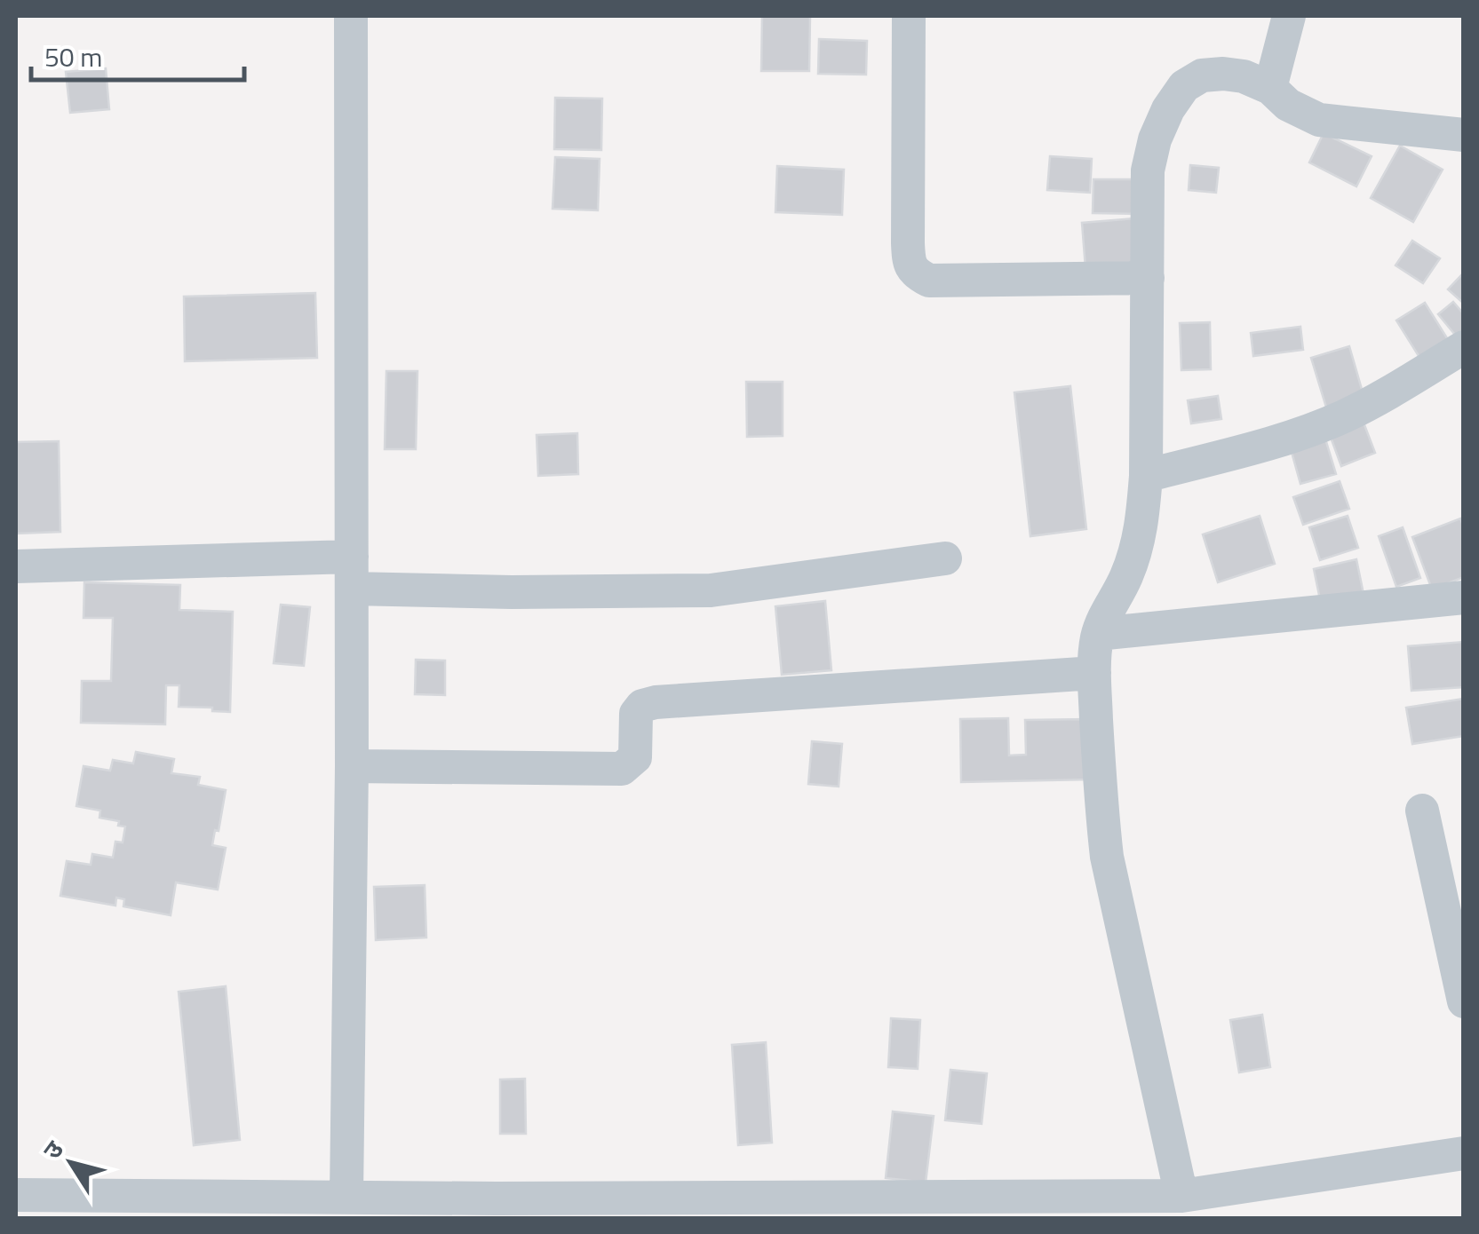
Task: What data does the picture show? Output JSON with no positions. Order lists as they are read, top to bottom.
{
  "scale_bar": "50 m",
  "north": "top left"
}
